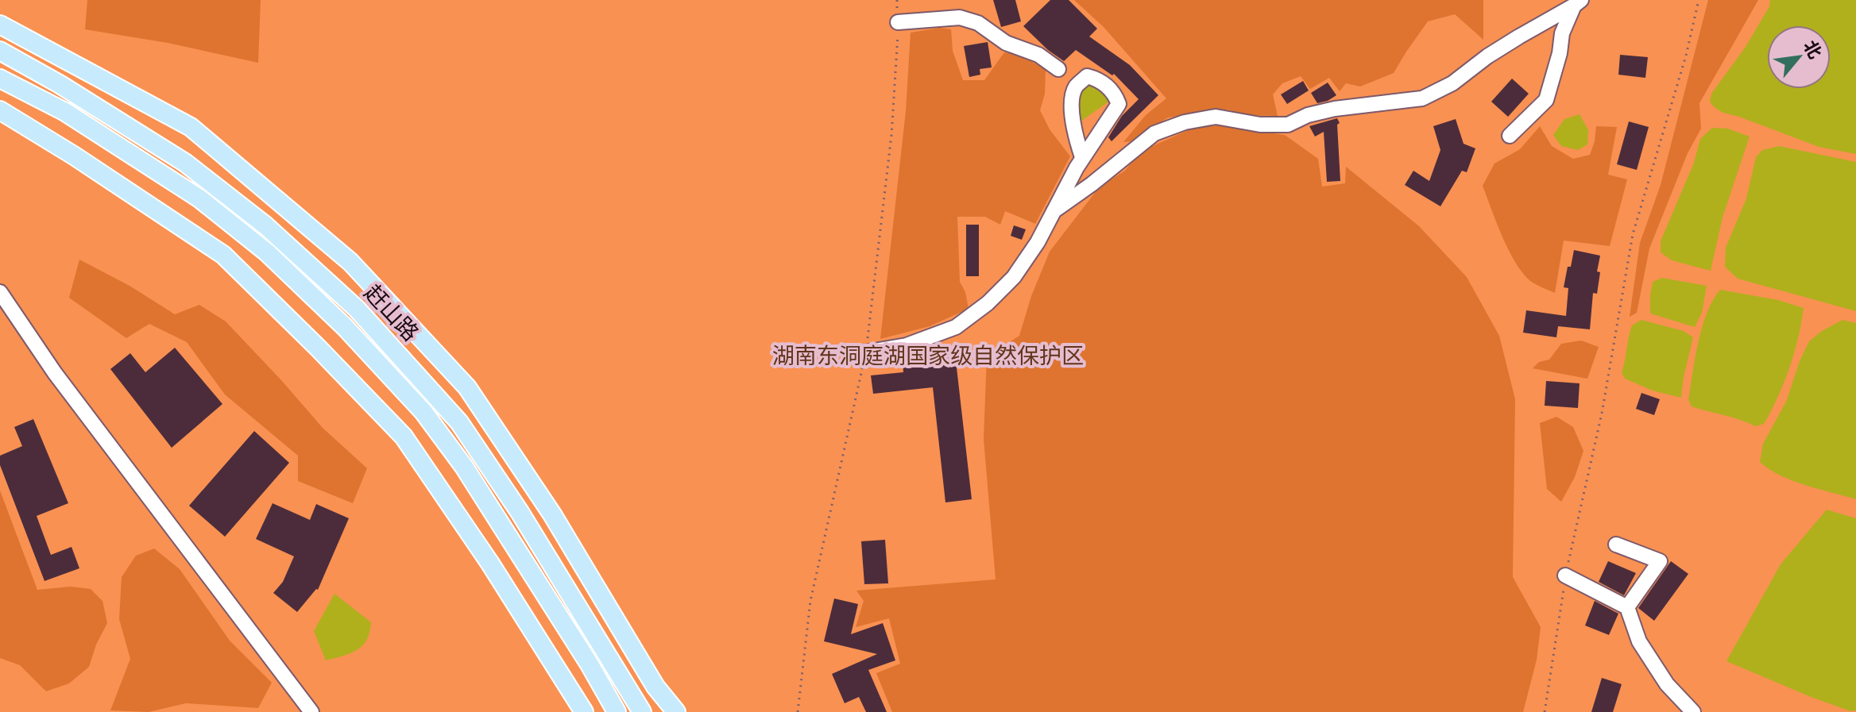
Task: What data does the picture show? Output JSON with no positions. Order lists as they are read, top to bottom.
{
  "streets": {
    "main road": ["赶山路"]
  },
  "parks": ["湖南东洞庭湖国家级自然保护区"],
  "north": "top right"
}
